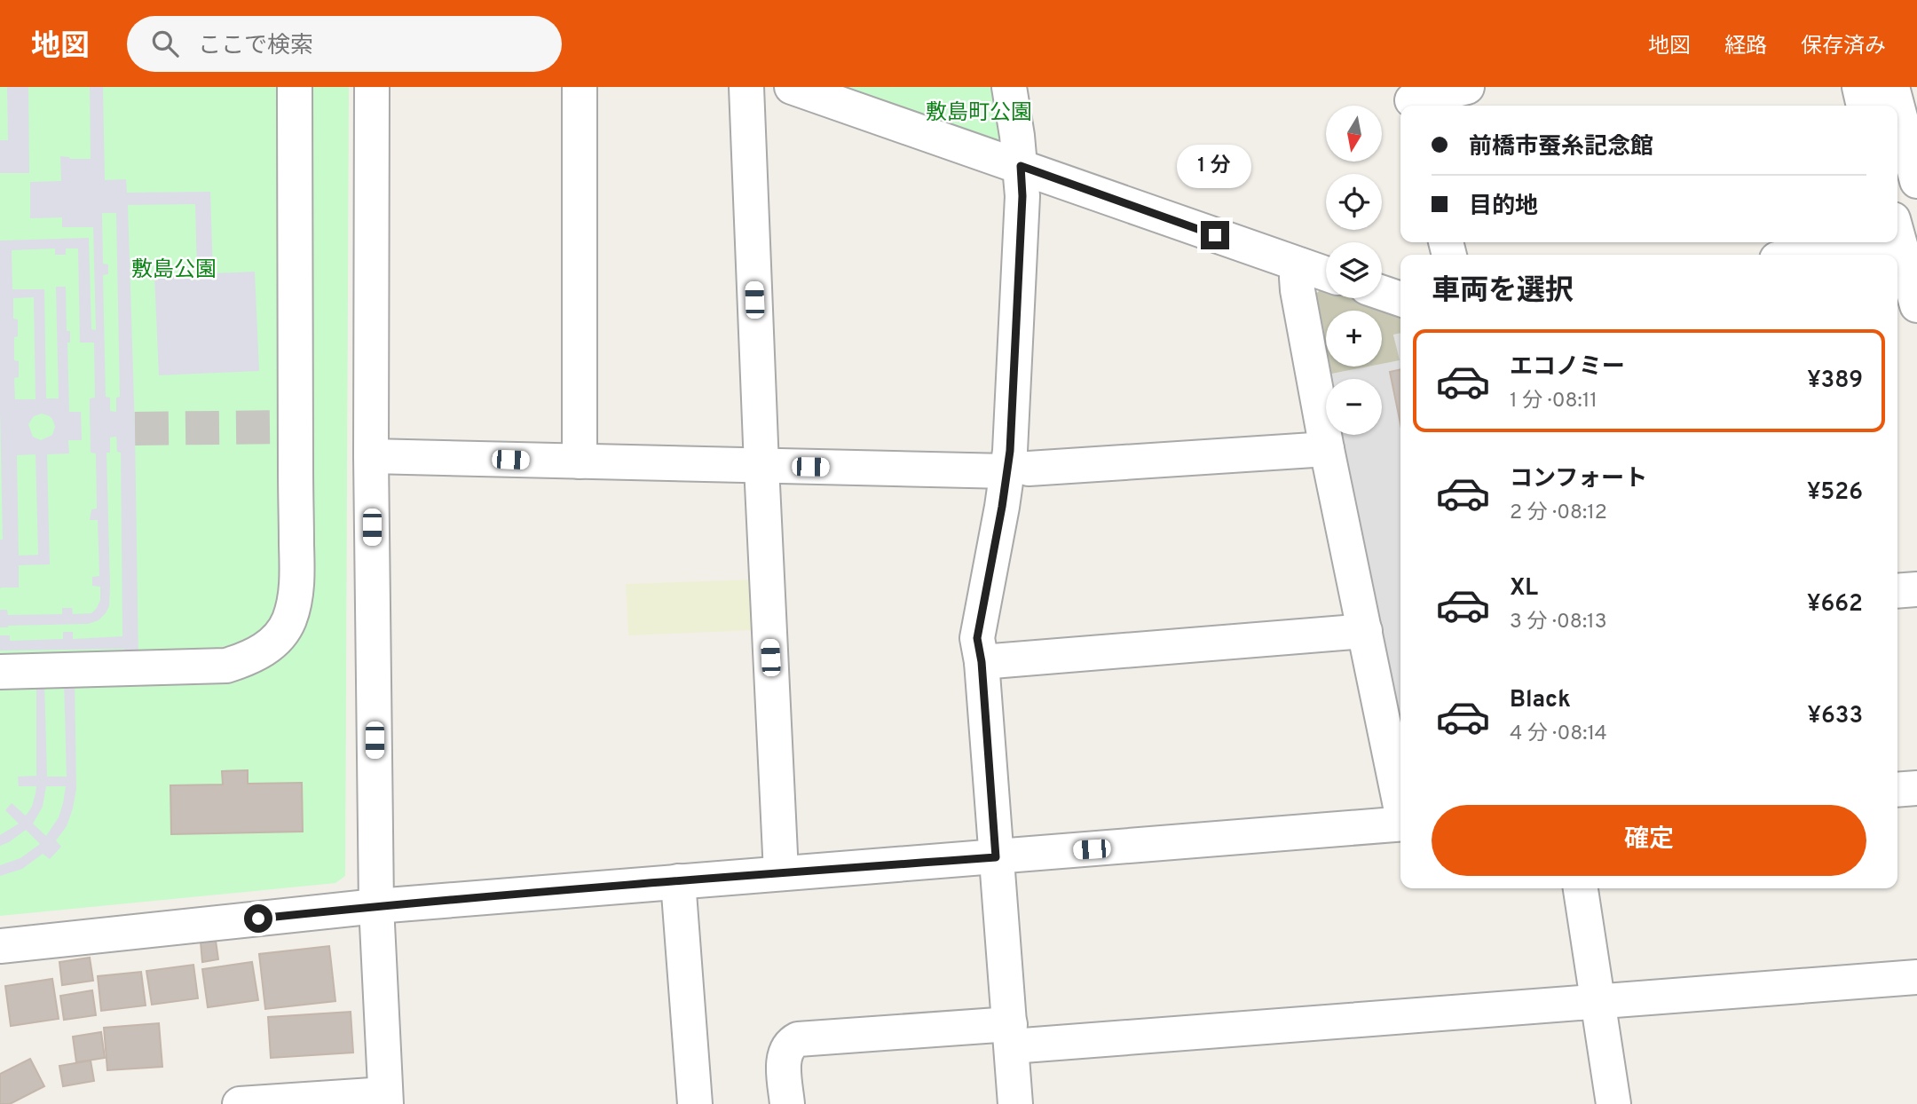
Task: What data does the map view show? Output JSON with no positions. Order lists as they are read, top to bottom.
{
  "parks": ["敷島町公園", "敷島公園"],
  "north": "bottom",
  "page": {
    "header": "地図",
    "search": "ここで検索",
    "nav": ["地図", "経路", "保存済み"],
    "map_buttons": ["+", "−"],
    "banner": ["前橋市蚕糸記念館", "目的地"],
    "bubble": "1 分",
    "heading": "車両を選択",
    "list": [
      {
        "name": "エコノミー",
        "note": "1 分 · 08:11",
        "value": "¥389"
      },
      {
        "name": "コンフォート",
        "note": "2 分 · 08:12",
        "value": "¥526"
      },
      {
        "name": "XL",
        "note": "3 分 · 08:13",
        "value": "¥662"
      },
      {
        "name": "Black",
        "note": "4 分 · 08:14",
        "value": "¥633"
      }
    ],
    "buttons": "確定"
  }
}
